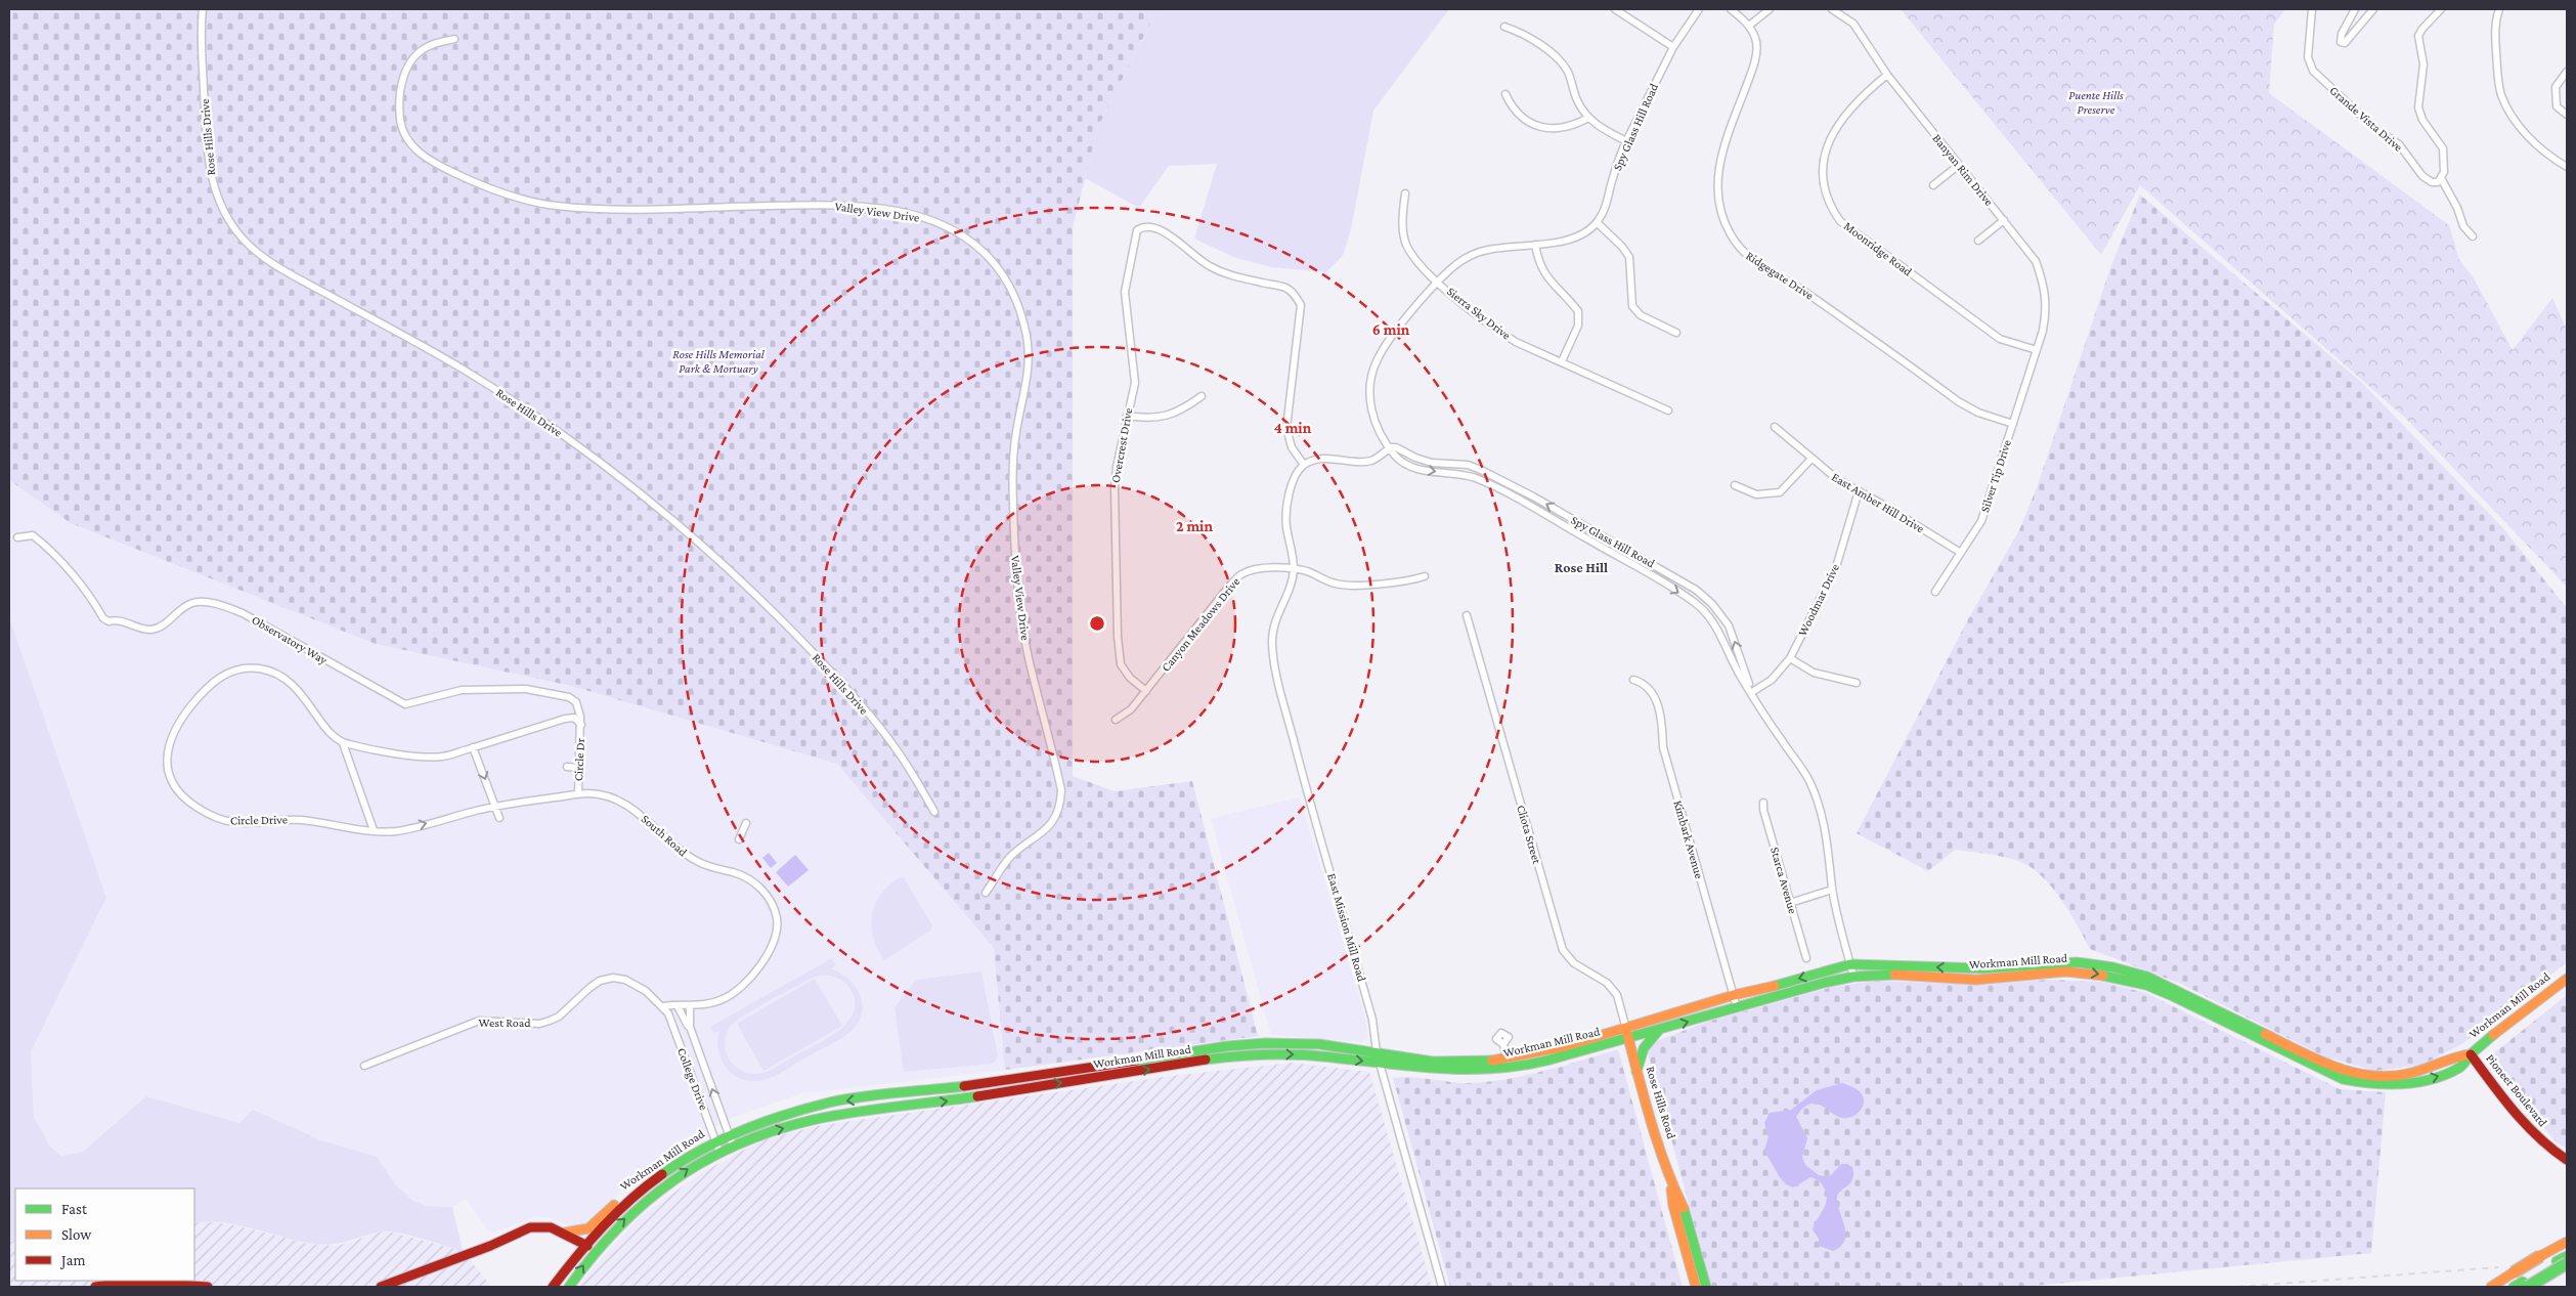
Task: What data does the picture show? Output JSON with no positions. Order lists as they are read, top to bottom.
{
  "streets": {
    "main road": ["Workman Mill Road", "Pioneer Boulevard", "Rose Hills Road"],
    "street": [
      "Grande Vista Drive",
      "Spy Glass Hill Road",
      "Rose Hills Drive",
      "Banyan Rim Drive",
      "Valley View Drive",
      "Moonridge Road",
      "Ridgegate Drive",
      "Sierra Sky Drive",
      "Overcrest Drive",
      "Silver Tip Drive",
      "East Amber Hill Drive",
      "Woodmar Drive",
      "Canyon Meadows Drive",
      "Observatory Way",
      "Circle Dr",
      "Circle Drive",
      "Cliota Street",
      "South Road",
      "Kimbark Avenue",
      "Starca Avenue",
      "East Mission Mill Road",
      "West Road",
      "College Drive"
    ]
  },
  "crossings": [
    ["Spy Glass Hill Road", "Sierra Sky Drive"],
    ["Spy Glass Hill Road", "Woodmar Drive"],
    ["Spy Glass Hill Road", "Workman Mill Road"],
    ["Banyan Rim Drive", "Moonridge Road"],
    ["Banyan Rim Drive", "Silver Tip Drive"],
    ["Moonridge Road", "Silver Tip Drive"],
    ["Ridgegate Drive", "Silver Tip Drive"],
    ["Overcrest Drive", "Canyon Meadows Drive"],
    ["Overcrest Drive", "East Mission Mill Road"],
    ["Silver Tip Drive", "East Amber Hill Drive"],
    ["East Amber Hill Drive", "Woodmar Drive"],
    ["Canyon Meadows Drive", "East Mission Mill Road"],
    ["Observatory Way", "Circle Dr"],
    ["Circle Dr", "Circle Drive"],
    ["Circle Dr", "South Road"],
    ["Circle Drive", "South Road"],
    ["Cliota Street", "Workman Mill Road"],
    ["Cliota Street", "Rose Hills Road"],
    ["Kimbark Avenue", "Workman Mill Road"],
    ["East Mission Mill Road", "Workman Mill Road"],
    ["Workman Mill Road", "College Drive"],
    ["Workman Mill Road", "Pioneer Boulevard"],
    ["Workman Mill Road", "Rose Hills Road"],
    ["West Road", "College Drive"]
  ],
  "districts": ["Rose Hill"],
  "parks": ["Puente Hills Preserve", "Rose Hills Memorial Park & Mortuary"],
  "legend": ["Fast", "Slow", "Jam"],
  "rings": ["6 min", "4 min", "2 min"]
}
